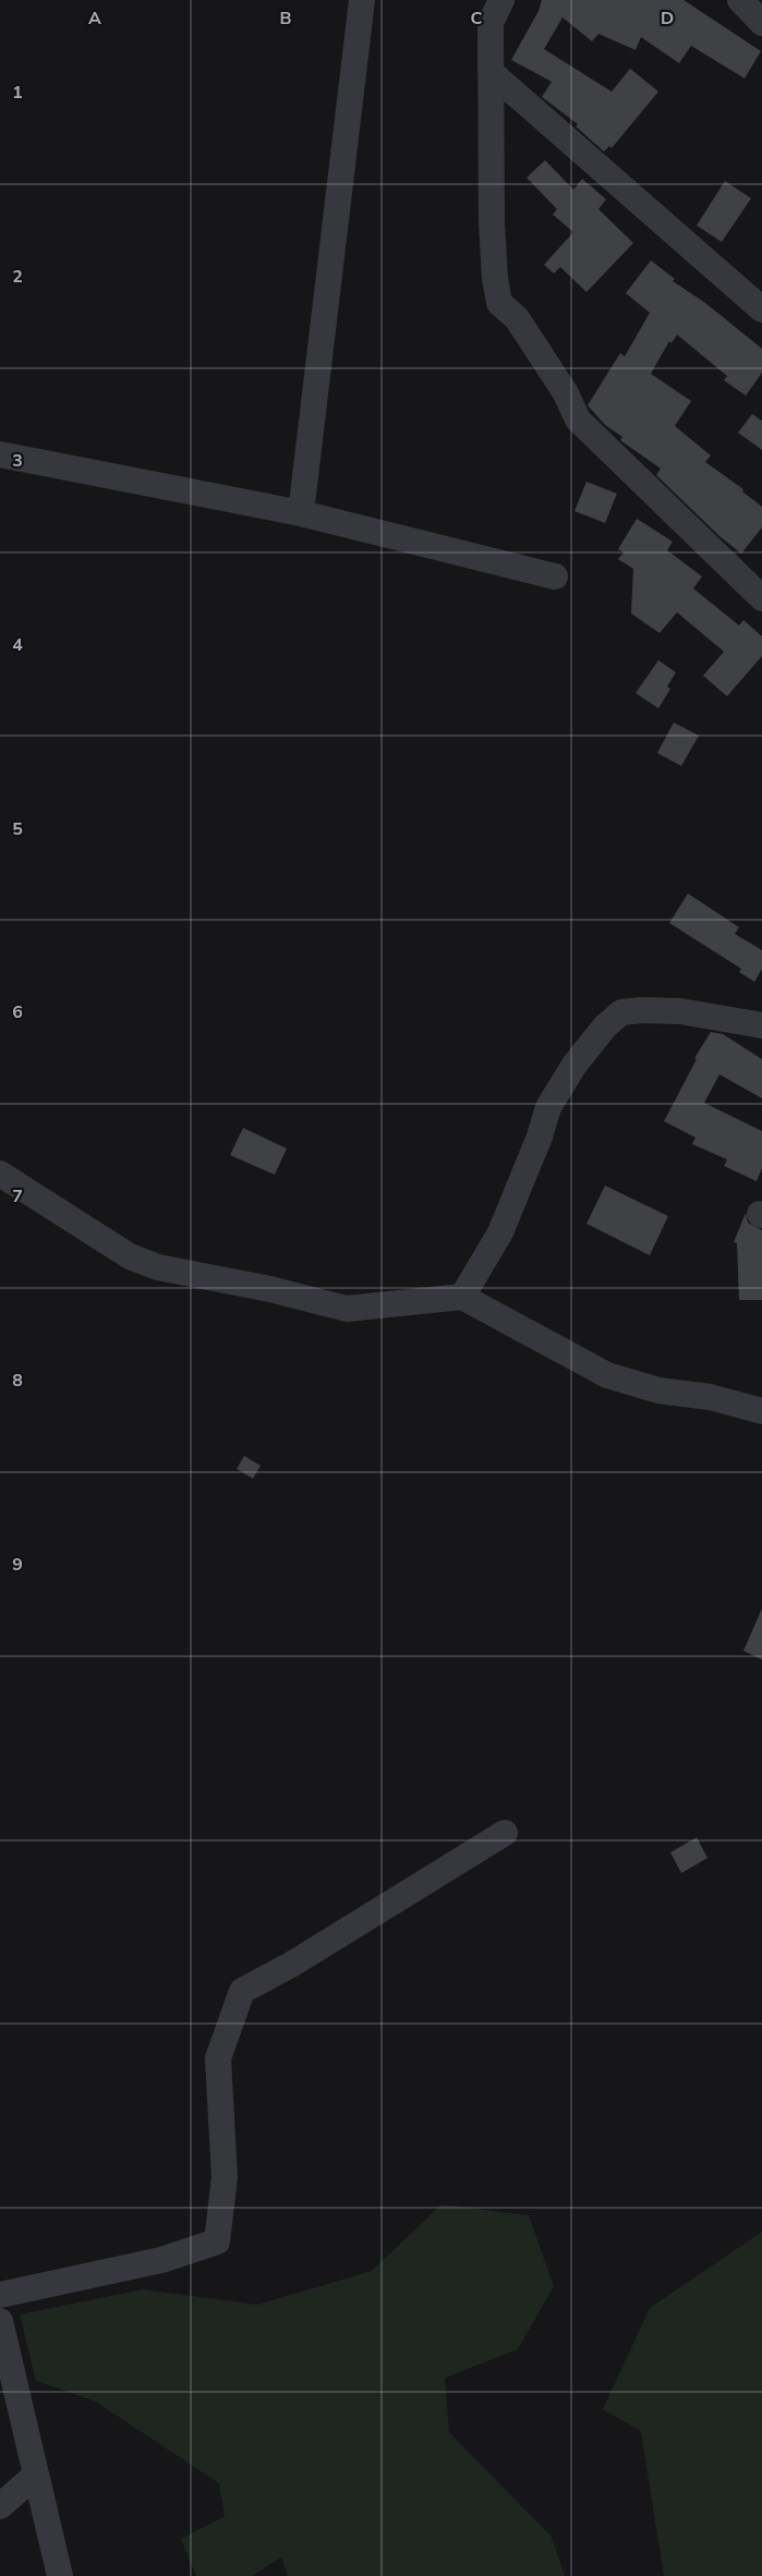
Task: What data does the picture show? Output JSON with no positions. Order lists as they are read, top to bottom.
{
  "grid": {
    "columns": [
      "A",
      "B",
      "C",
      "D"
    ],
    "rows": [
      "1",
      "2",
      "3",
      "4",
      "5",
      "6",
      "7",
      "8",
      "9"
    ]
  }
}
